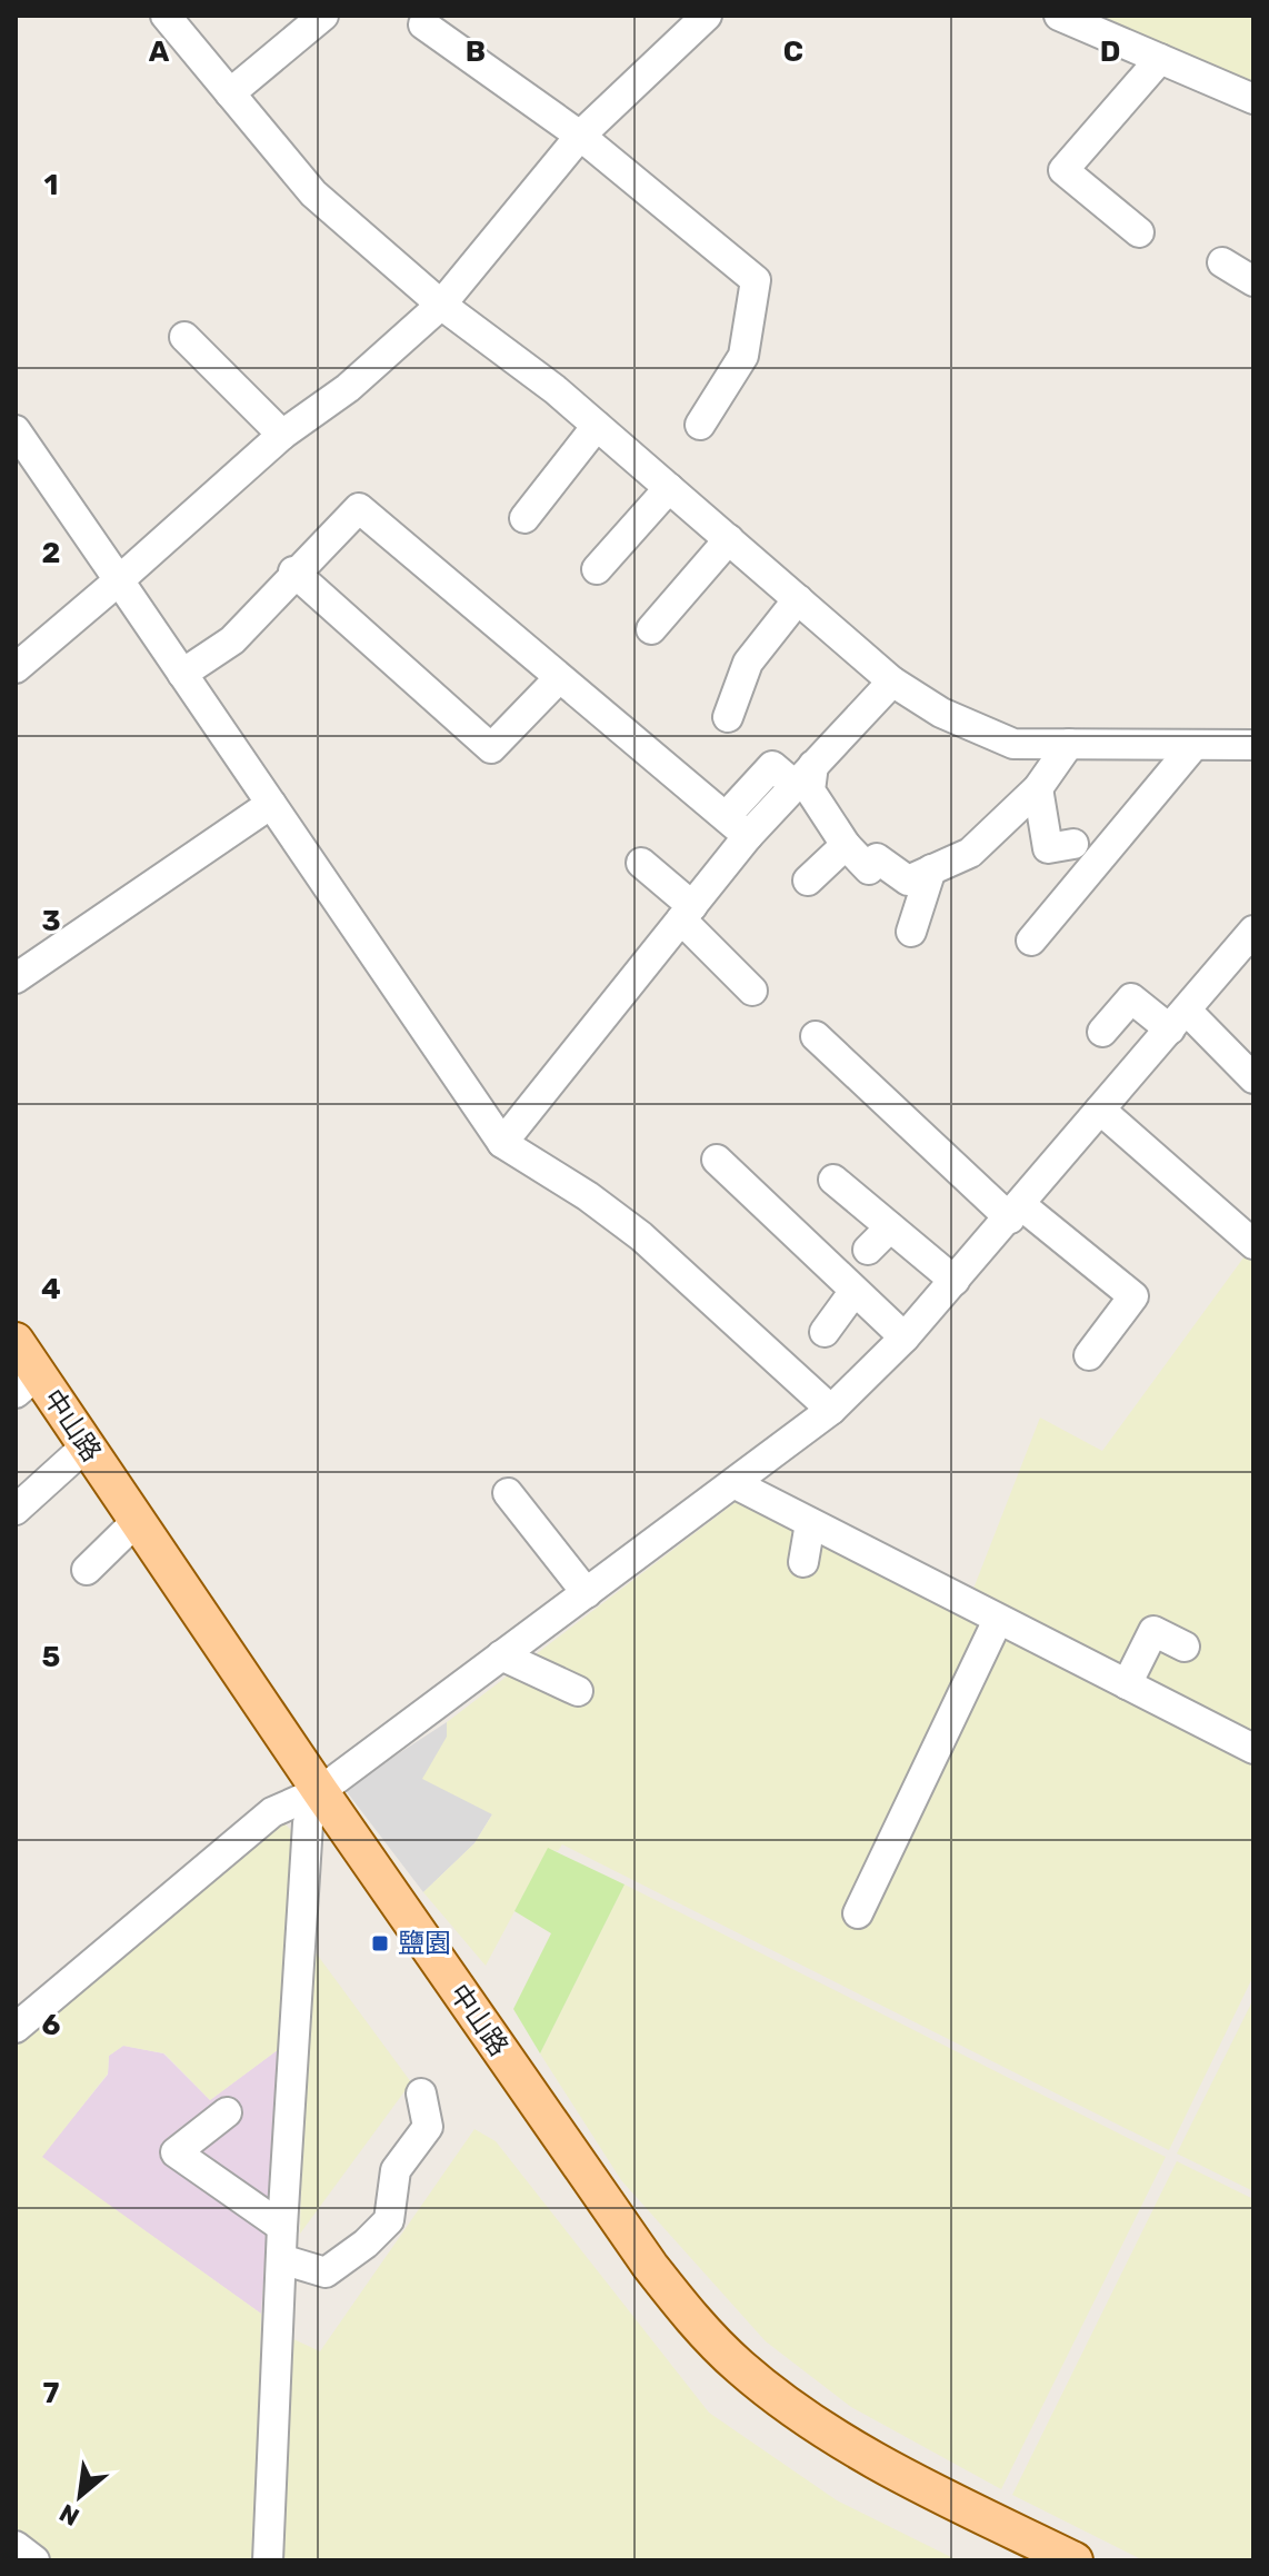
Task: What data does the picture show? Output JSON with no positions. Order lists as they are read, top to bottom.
{
  "streets": {
    "main road": ["中山路"]
  },
  "places": {
    "transit": ["鹽園"]
  },
  "north": "bottom left",
  "grid": {
    "columns": [
      "A",
      "B",
      "C",
      "D"
    ],
    "rows": [
      "1",
      "2",
      "3",
      "4",
      "5",
      "6",
      "7"
    ]
  }
}
